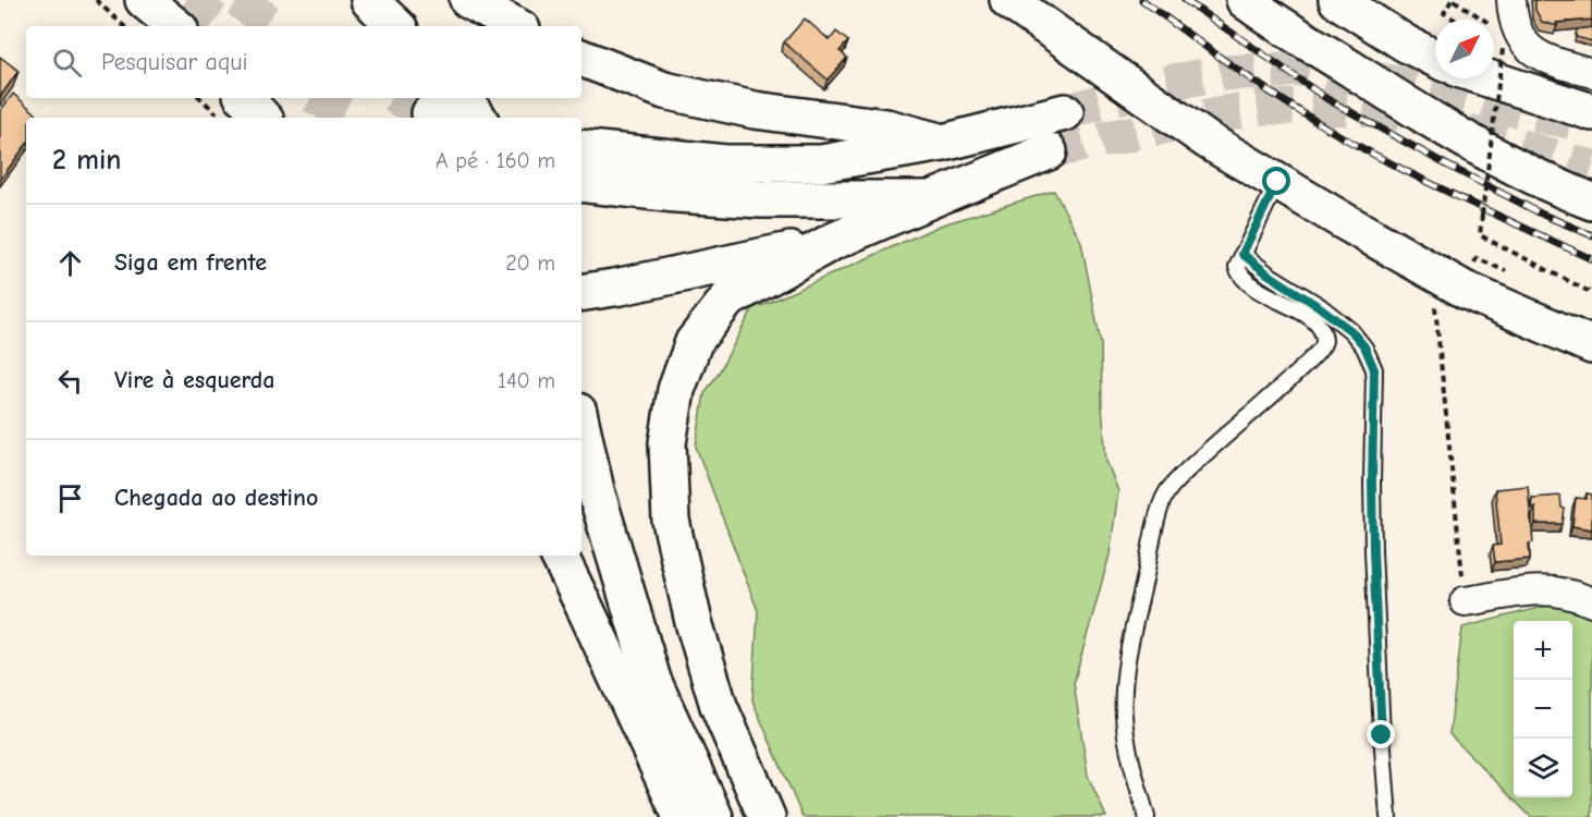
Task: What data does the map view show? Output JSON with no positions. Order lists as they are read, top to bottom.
{
  "north": "top right",
  "page": {
    "search": "Pesquisar aqui",
    "heading": ["2 min", "A pé · 160 m"],
    "list": [
      ["Siga em frente", "20 m"],
      ["Vire à esquerda", "140 m"],
      "Chegada ao destino"
    ],
    "map_buttons": ["+", "−"]
  }
}
